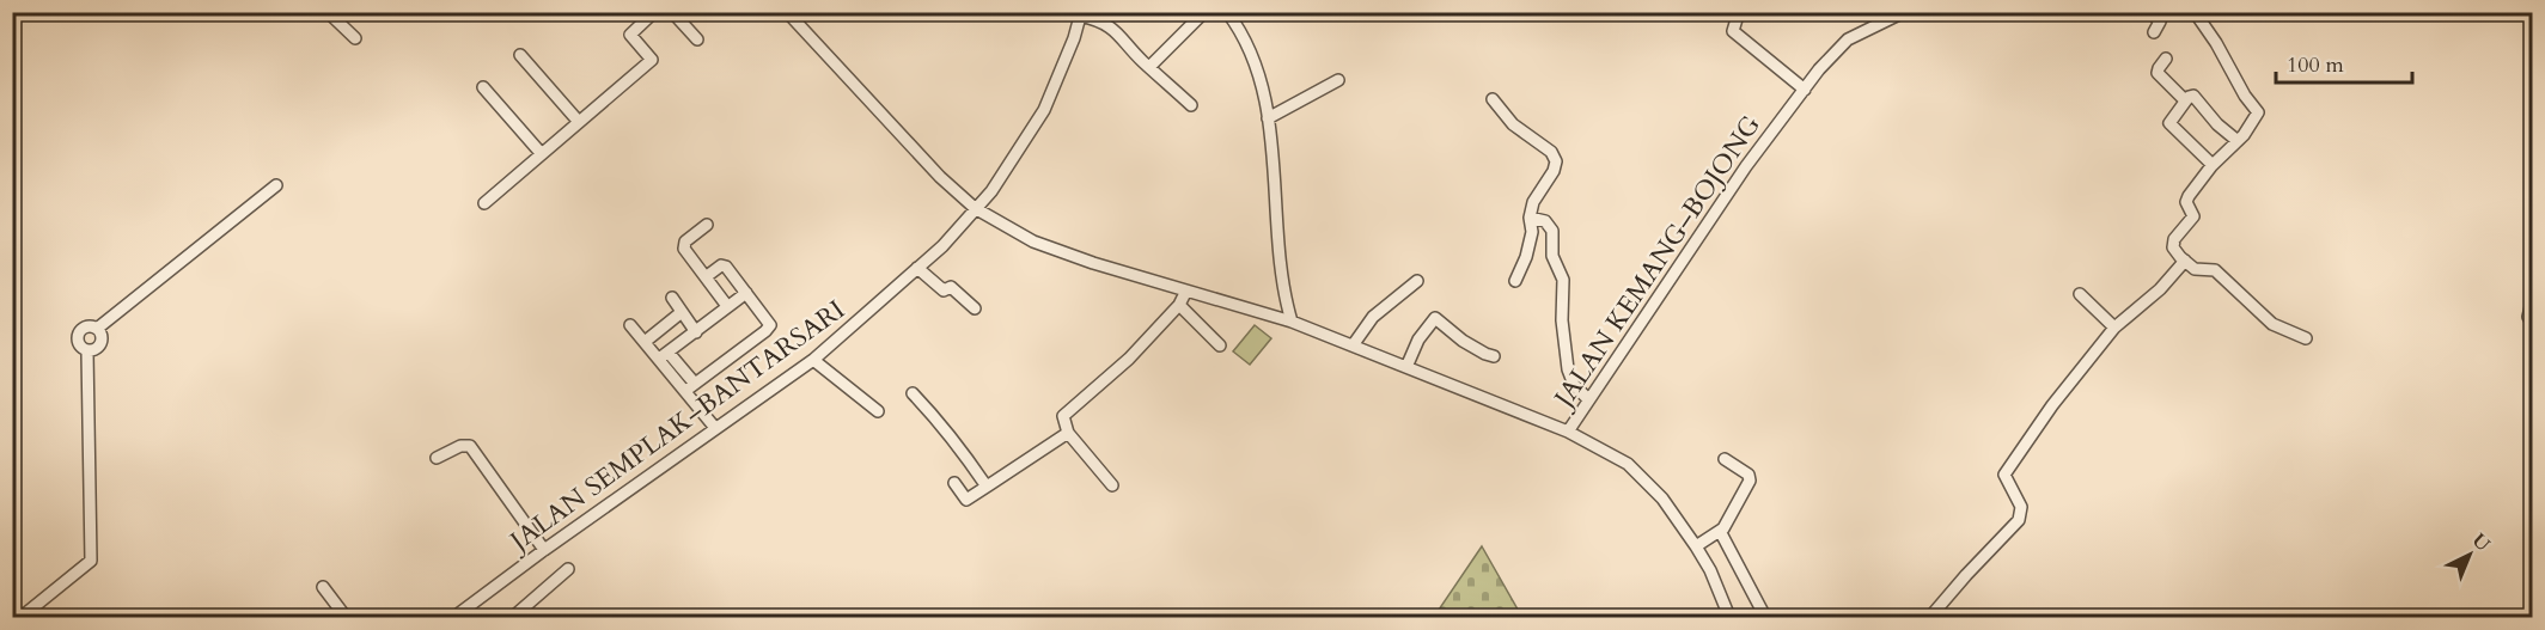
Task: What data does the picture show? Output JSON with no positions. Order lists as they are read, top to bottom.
{
  "streets": {
    "street": ["JALAN KEMANG–BOJONG", "JALAN SEMPLAK–BANTARSARI"]
  },
  "crossings": [
    ["JALAN KEMANG–BOJONG", "JALAN SEMPLAK–BANTARSARI"]
  ],
  "scale_bar": "100 m",
  "north": "top right"
}
